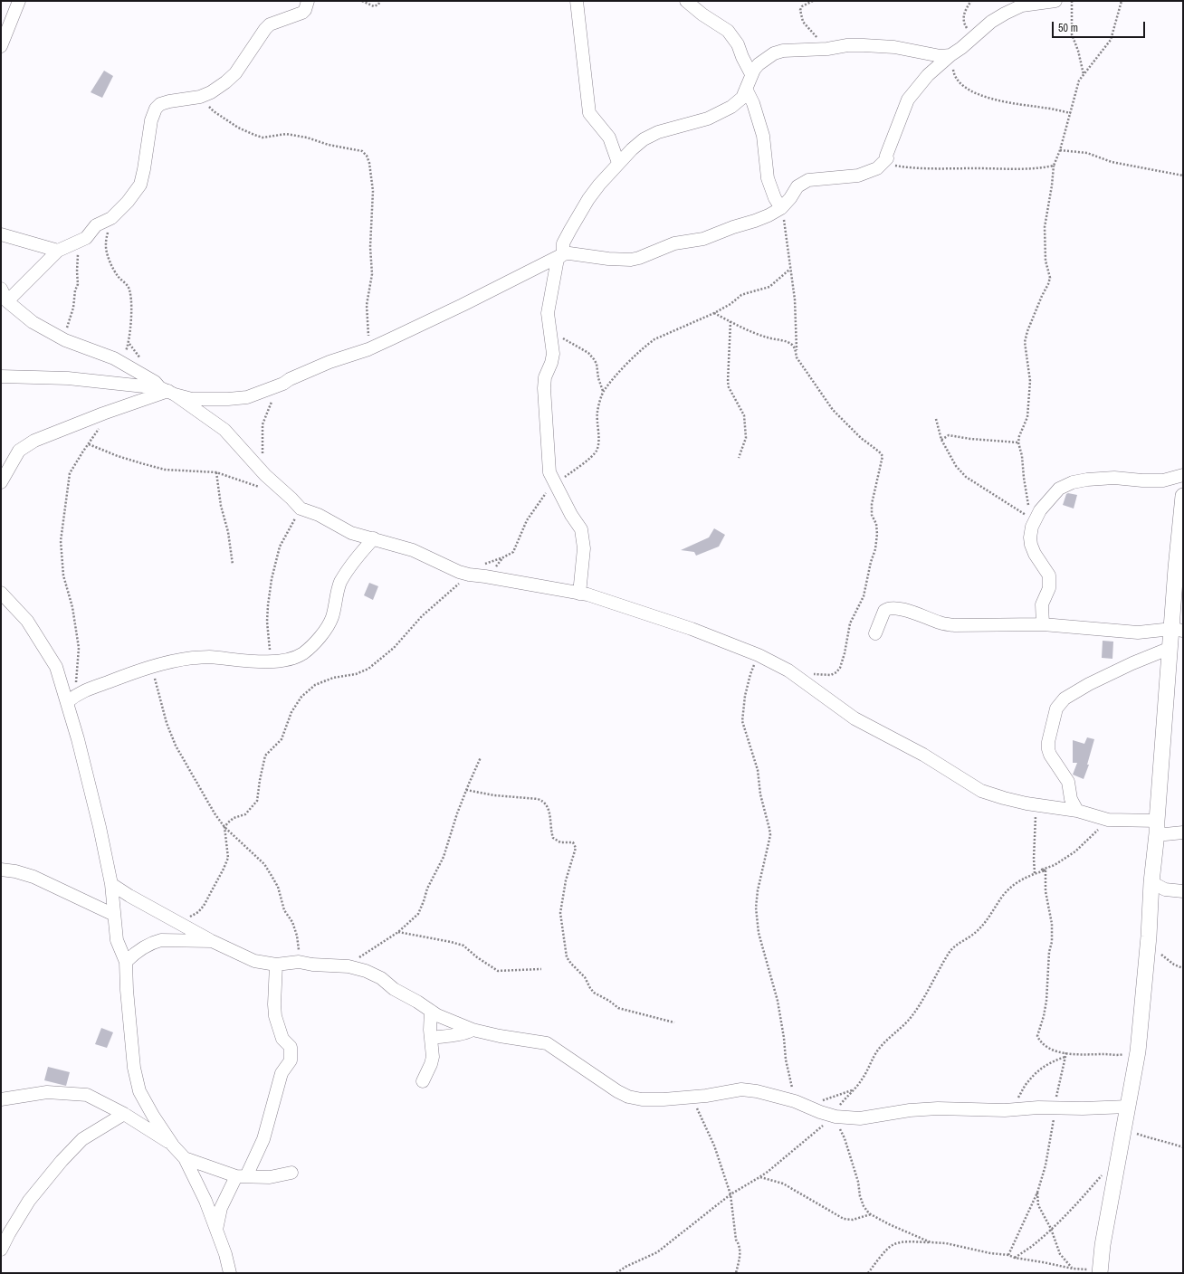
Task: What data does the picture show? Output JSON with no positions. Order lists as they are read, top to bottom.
{
  "scale_bar": "50 m"
}
